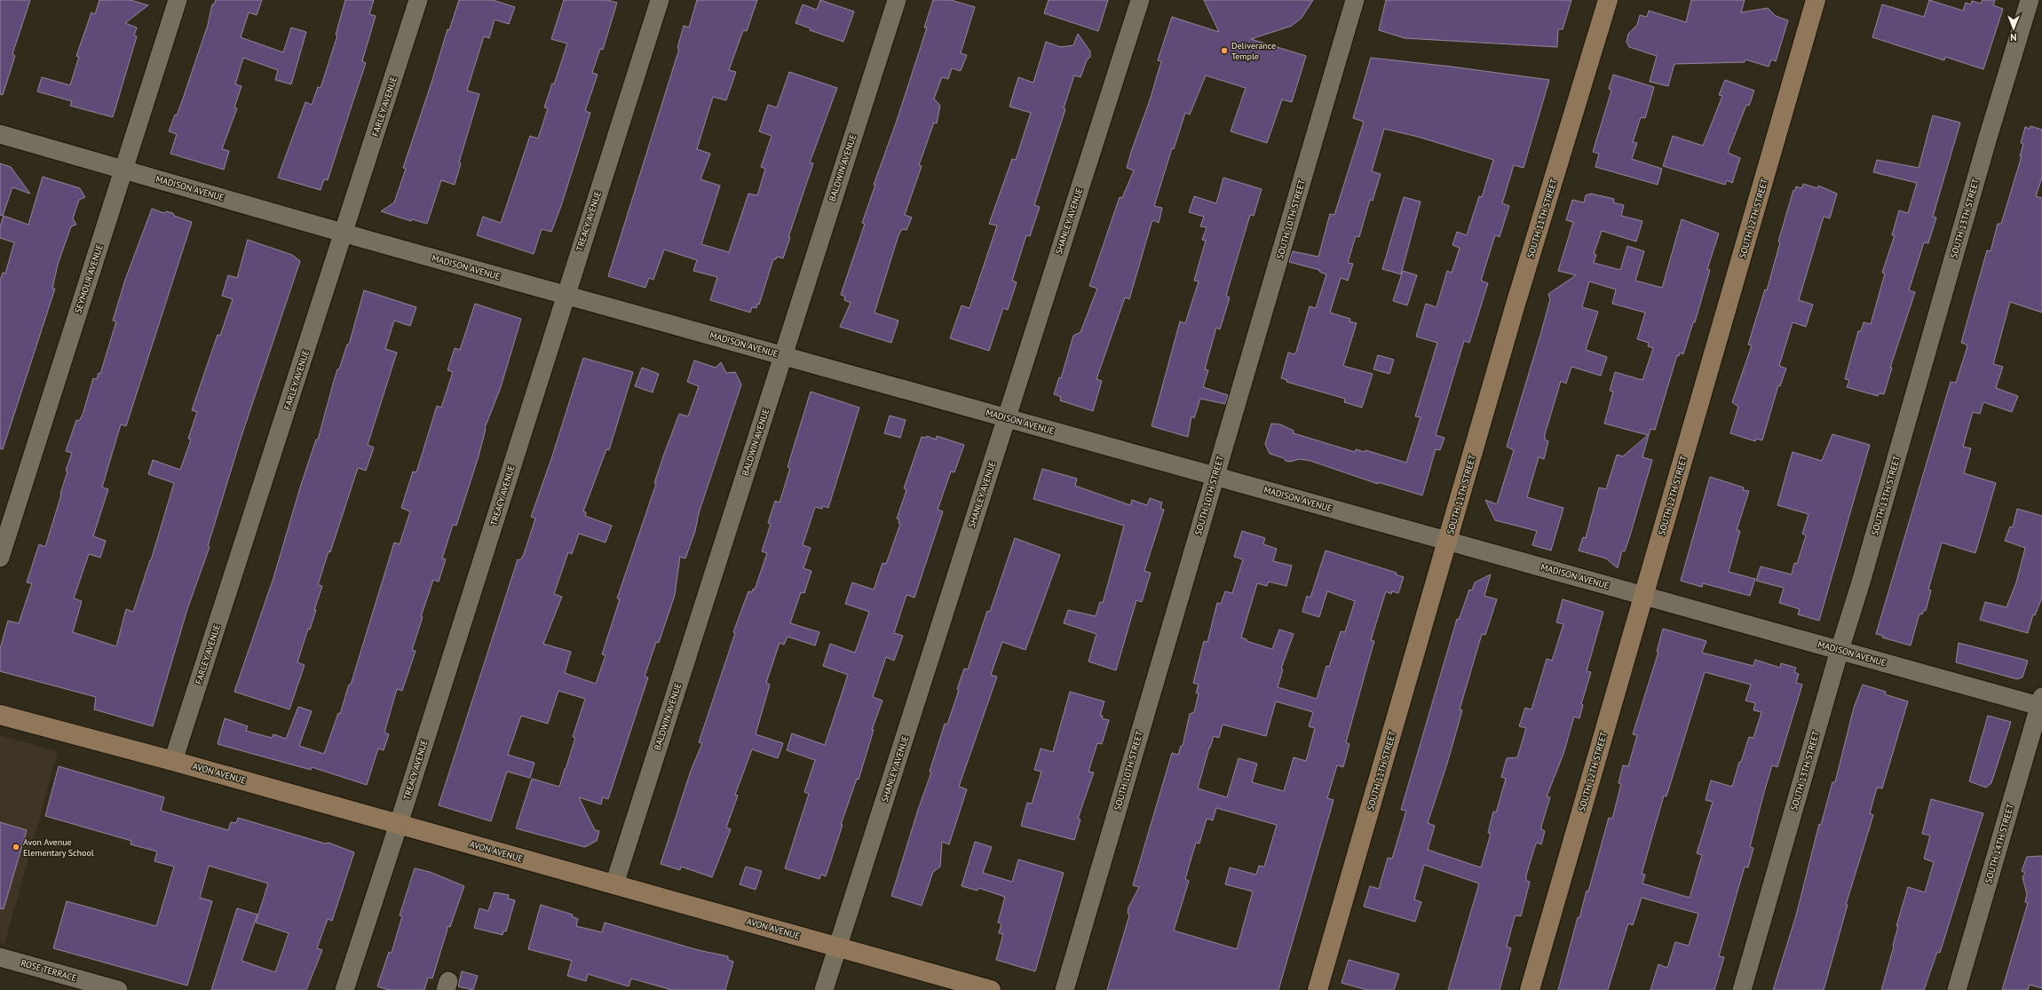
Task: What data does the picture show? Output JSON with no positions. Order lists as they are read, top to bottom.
{
  "streets": {
    "street": [
      "FARLEY AVENUE",
      "BALDWIN AVENUE",
      "MADISON AVENUE",
      "SOUTH 11TH STREET",
      "SOUTH 12TH STREET",
      "SOUTH 13TH STREET",
      "SOUTH 10TH STREET",
      "TREACY AVENUE",
      "SHANLEY AVENUE",
      "SEYMOUR AVENUE",
      "AVON AVENUE",
      "SOUTH 14TH STREET",
      "ROSE TERRACE"
    ]
  },
  "crossings": [
    ["FARLEY AVENUE", "MADISON AVENUE"],
    ["FARLEY AVENUE", "AVON AVENUE"],
    ["BALDWIN AVENUE", "MADISON AVENUE"],
    ["BALDWIN AVENUE", "AVON AVENUE"],
    ["MADISON AVENUE", "SOUTH 11TH STREET"],
    ["MADISON AVENUE", "SOUTH 12TH STREET"],
    ["MADISON AVENUE", "SOUTH 13TH STREET"],
    ["MADISON AVENUE", "SOUTH 10TH STREET"],
    ["MADISON AVENUE", "TREACY AVENUE"],
    ["MADISON AVENUE", "SHANLEY AVENUE"],
    ["MADISON AVENUE", "SEYMOUR AVENUE"],
    ["MADISON AVENUE", "SOUTH 14TH STREET"],
    ["TREACY AVENUE", "AVON AVENUE"],
    ["SHANLEY AVENUE", "AVON AVENUE"]
  ],
  "places": ["Deliverance Temple", "Avon Avenue Elementary School"],
  "north": "bottom"
}
